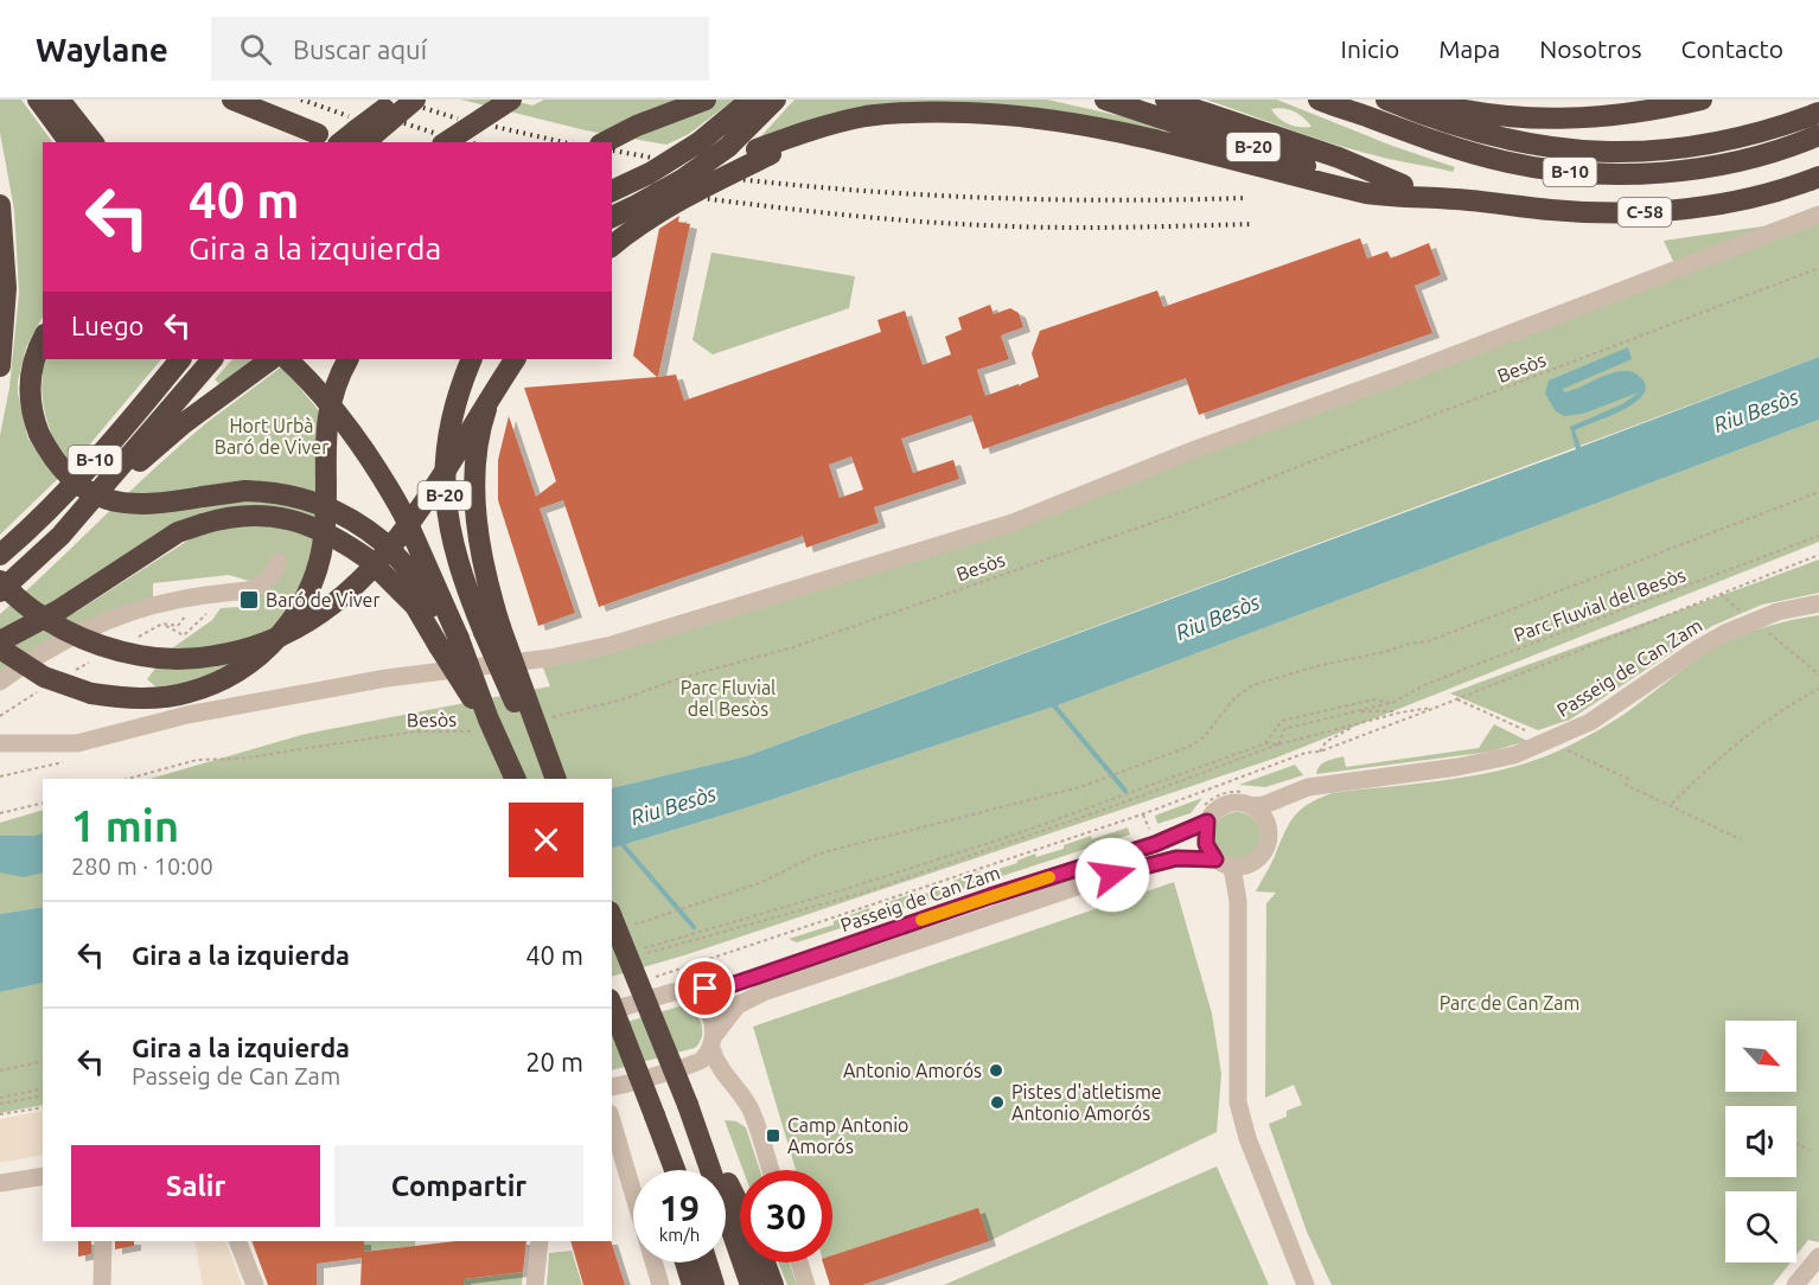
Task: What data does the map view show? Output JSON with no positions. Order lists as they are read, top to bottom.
{
  "streets": {
    "highway": ["B-20", "B-10", "C-58"],
    "street": ["Passeig de Can Zam"],
    "path": ["Besòs", "Parc Fluvial del Besòs"]
  },
  "crossings": [
    ["B-20", "C-58"]
  ],
  "water": ["Riu Besòs"],
  "parks": ["Hort Urbà Baró de Viver", "Parc Fluvial del Besòs", "Parc de Can Zam"],
  "places": {
    "transit": ["Baró de Viver", "Camp Antonio Amorós"],
    "other": ["Antonio Amorós", "Pistes d'atletisme Antonio Amorós"]
  },
  "north": "bottom right",
  "page": {
    "header": "Waylane",
    "search": "Buscar aquí",
    "nav": [
      "Inicio",
      "Mapa",
      "Nosotros",
      "Contacto"
    ],
    "turn": ["40 m", "Gira a la izquierda"],
    "then": "Luego",
    "heading": ["1 min", "280 m · 10:00"],
    "list": [
      {
        "name": "Gira a la izquierda",
        "value": "40 m"
      },
      {
        "name": "Gira a la izquierda",
        "note": "Passeig de Can Zam",
        "value": "20 m"
      }
    ],
    "buttons": ["Salir", "Compartir"],
    "speed": "19 km/h",
    "limit": "30"
  }
}
